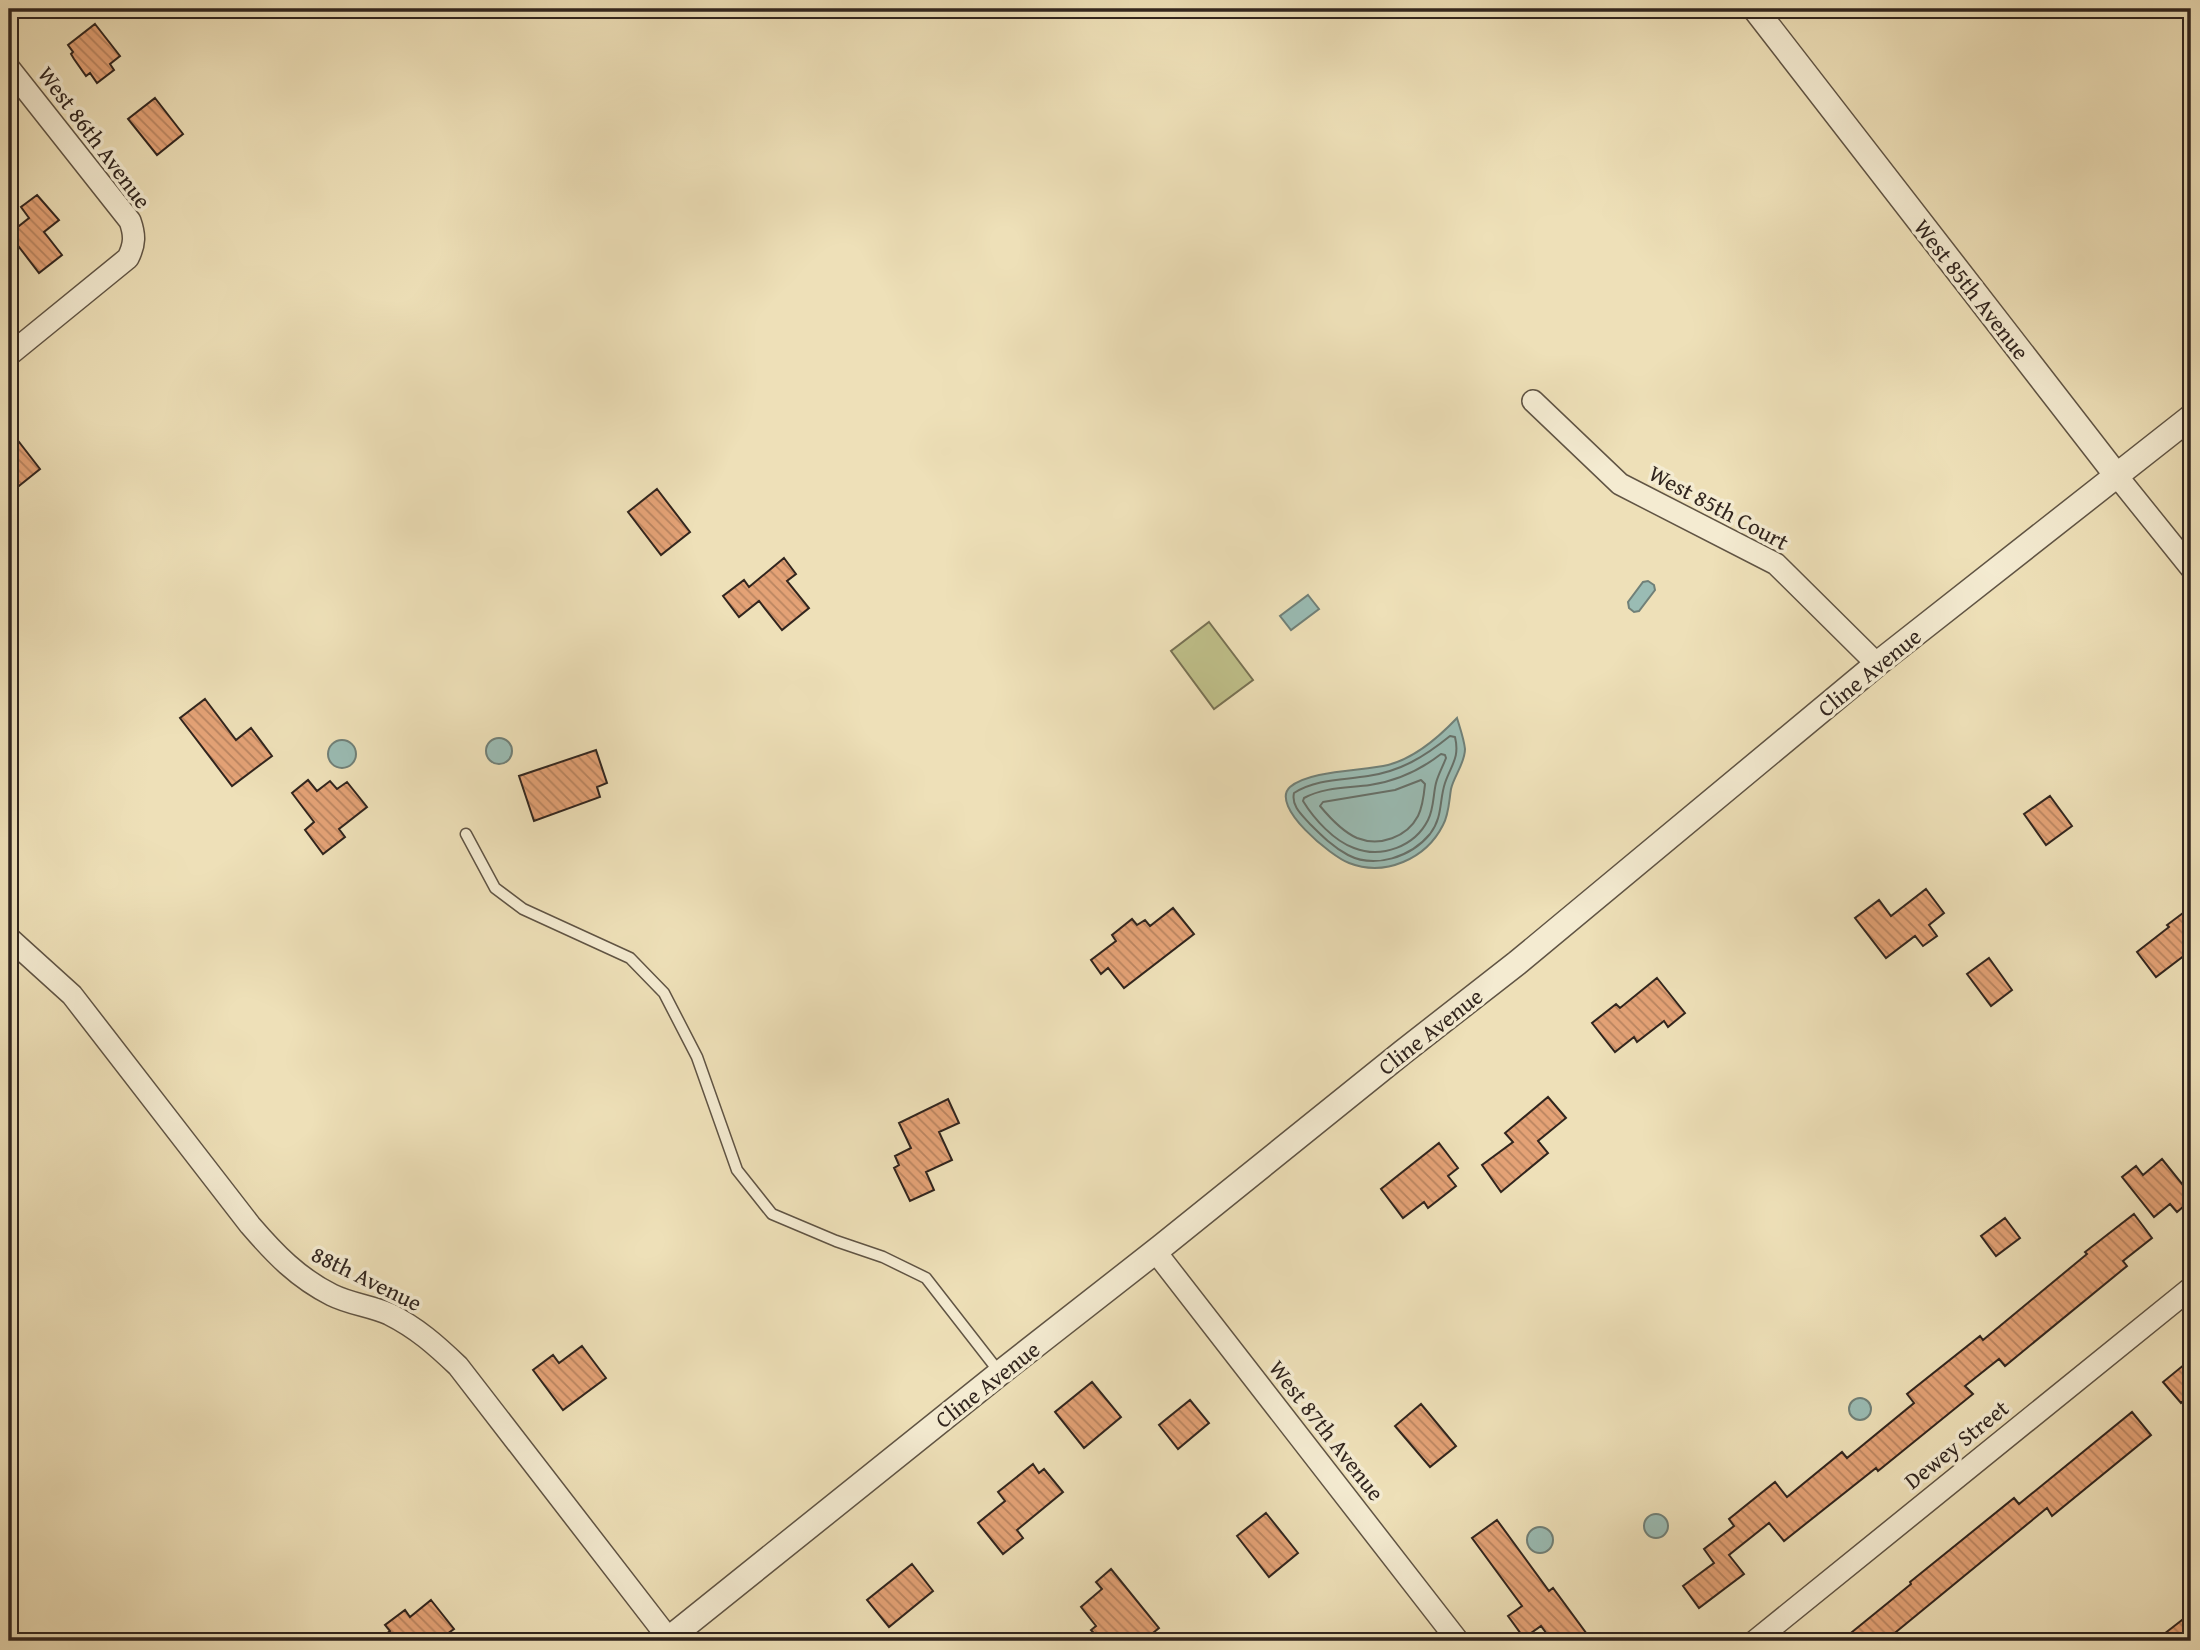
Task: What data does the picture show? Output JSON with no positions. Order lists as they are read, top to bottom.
{
  "streets": {
    "street": [
      "West 86th Avenue",
      "West 85th Avenue",
      "West 85th Court",
      "Cline Avenue",
      "88th Avenue",
      "West 87th Avenue",
      "Dewey Street"
    ]
  },
  "crossings": [
    ["West 85th Avenue", "Cline Avenue"],
    ["West 85th Court", "Cline Avenue"],
    ["Cline Avenue", "88th Avenue"],
    ["Cline Avenue", "West 87th Avenue"]
  ]
}
